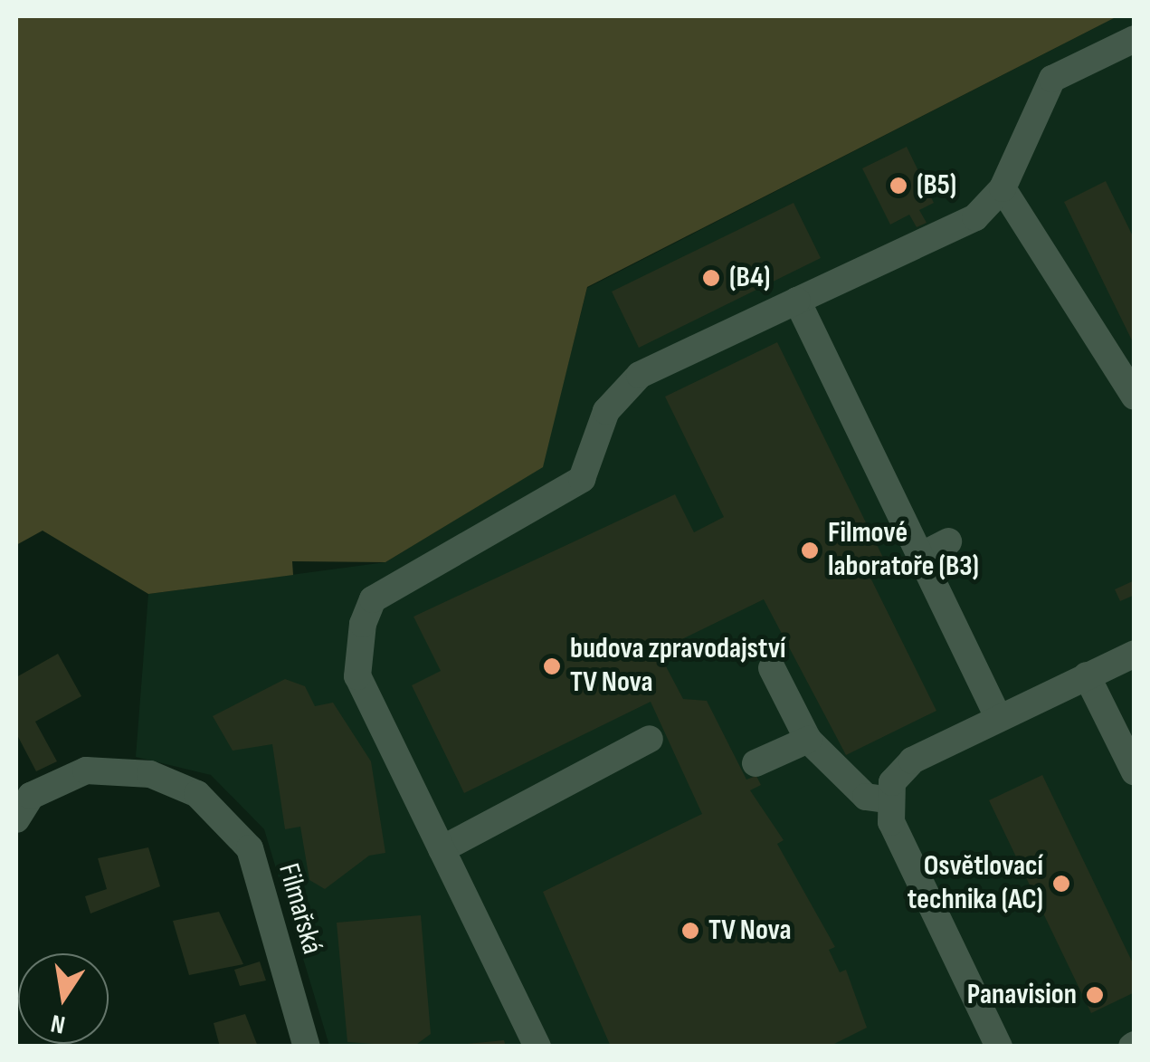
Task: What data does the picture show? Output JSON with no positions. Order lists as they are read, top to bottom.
{
  "streets": {
    "street": ["Filmařská"]
  },
  "places": [
    "(B5)",
    "(B4)",
    "Filmové laboratoře (B3)",
    "budova zpravodajství TV Nova",
    "Osvětlovací technika (AC)",
    "TV Nova",
    "Panavision"
  ],
  "north": "bottom"
}
